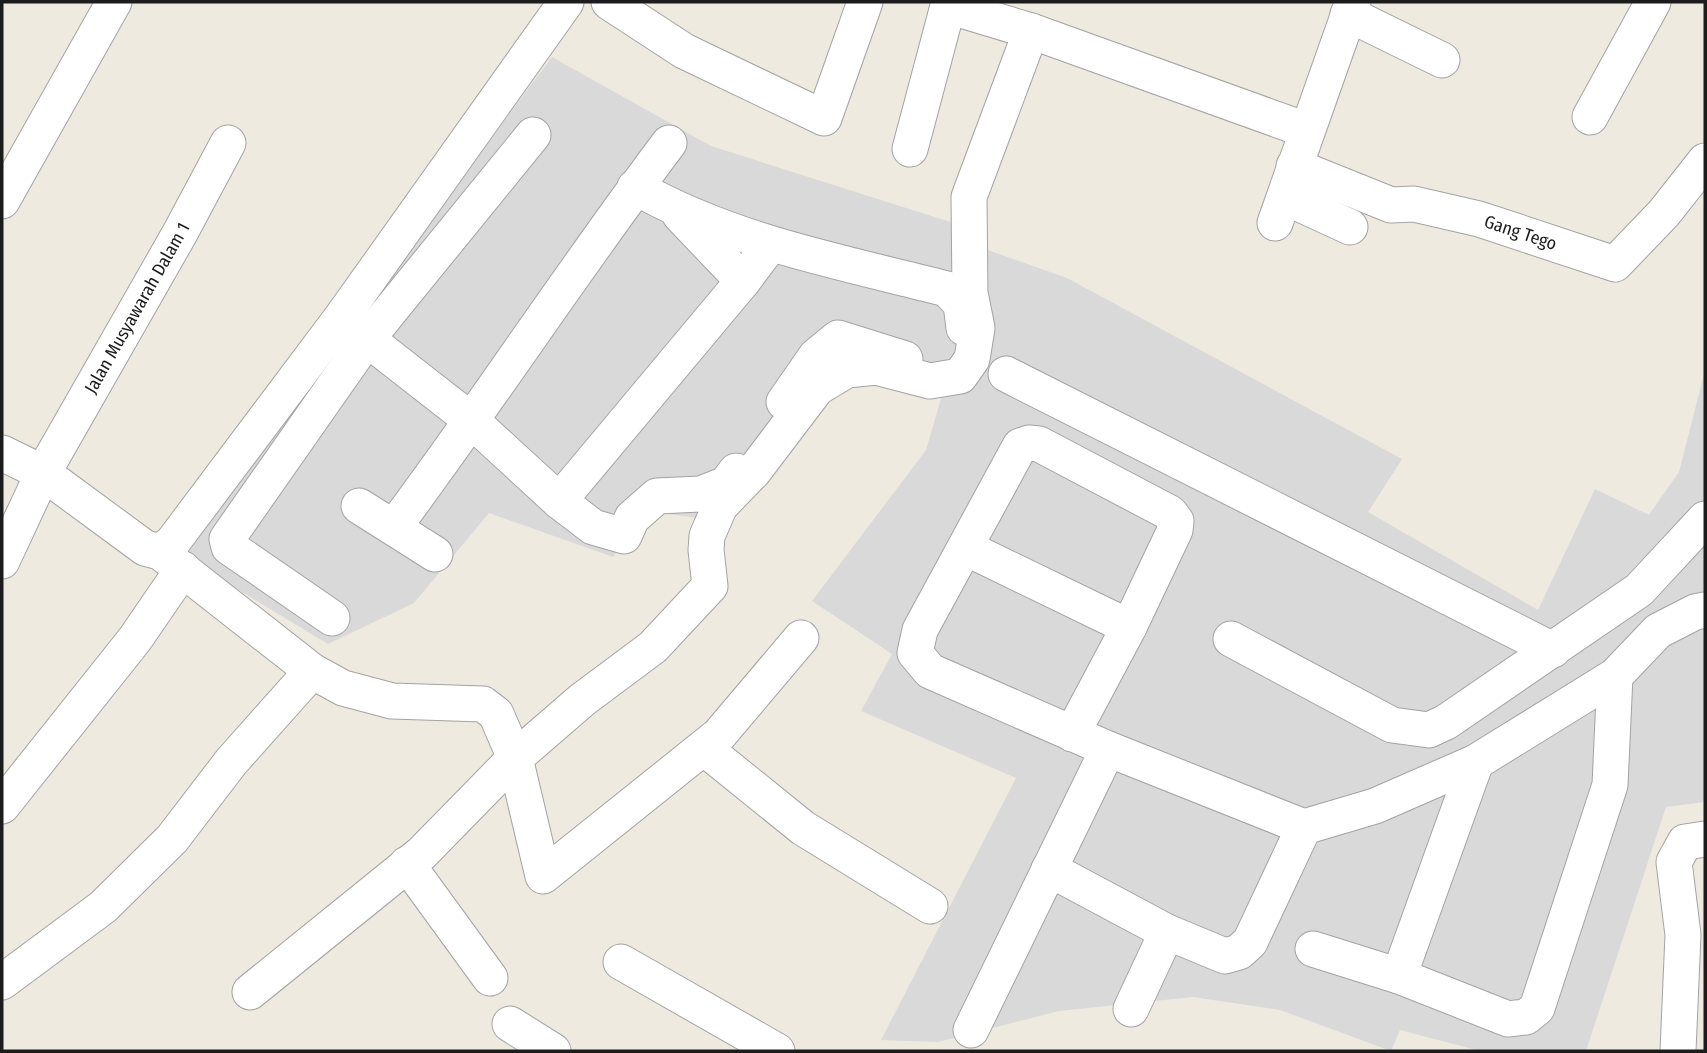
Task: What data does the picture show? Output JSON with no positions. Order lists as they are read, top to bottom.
{
  "streets": {
    "street": ["Gang Tego", "Jalan Musyawarah Dalam 1"]
  }
}
